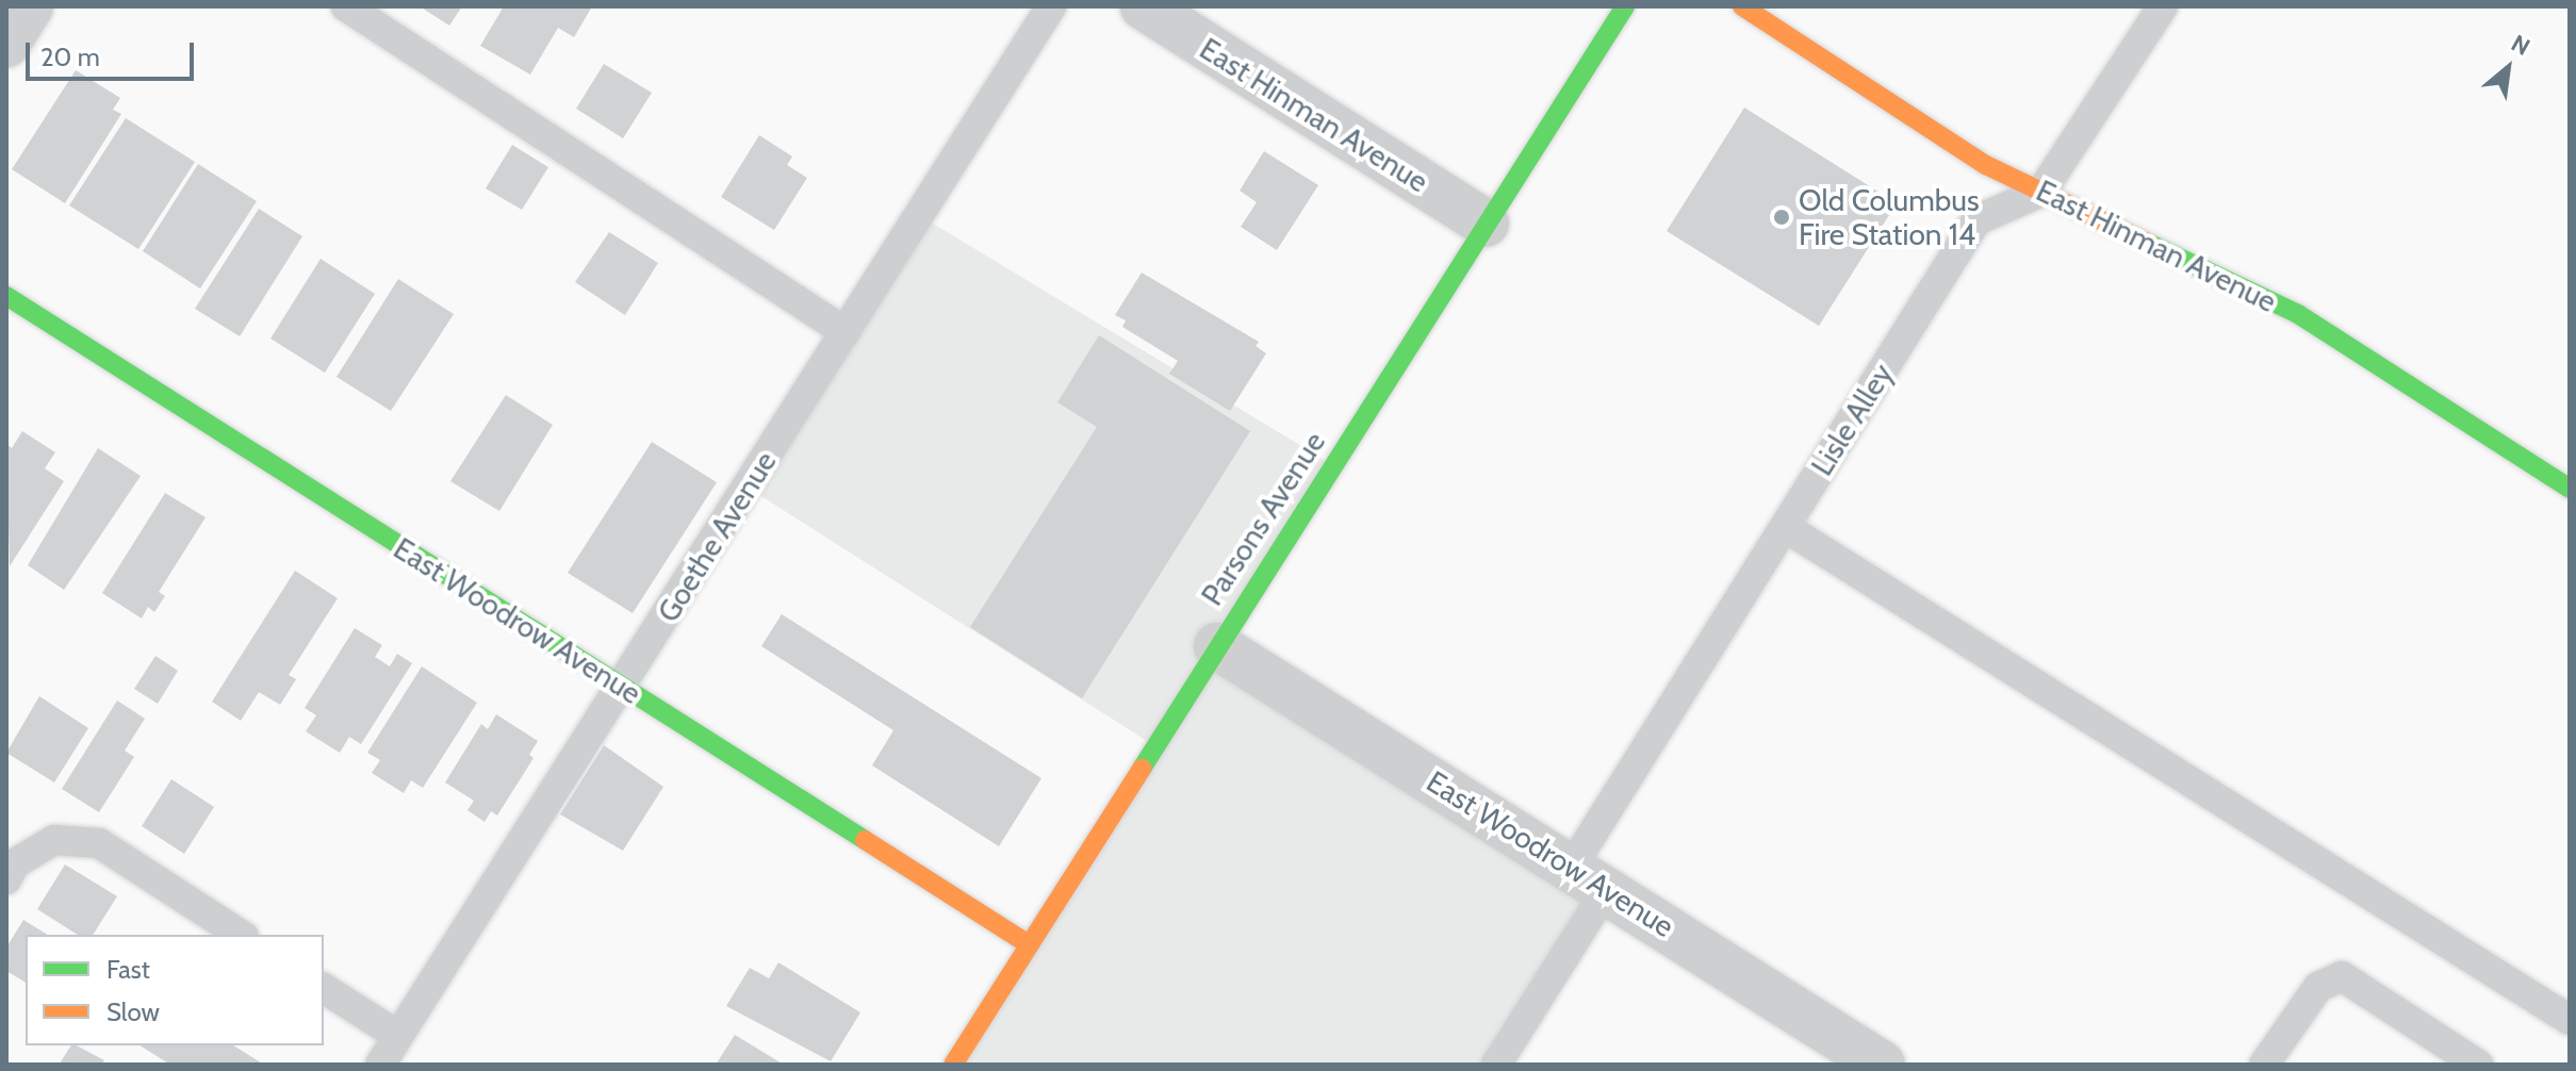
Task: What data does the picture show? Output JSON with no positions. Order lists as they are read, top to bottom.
{
  "streets": {
    "street": ["East Hinman Avenue", "Parsons Avenue", "East Woodrow Avenue"],
    "lane": ["Lisle Alley", "Goethe Avenue"]
  },
  "crossings": [
    ["East Hinman Avenue", "Lisle Alley"],
    ["East Hinman Avenue", "Parsons Avenue"],
    ["Lisle Alley", "East Woodrow Avenue"],
    ["Parsons Avenue", "East Woodrow Avenue"],
    ["Goethe Avenue", "East Woodrow Avenue"]
  ],
  "places": ["Old Columbus Fire Station 14"],
  "legend": ["Fast", "Slow"],
  "scale_bar": "20 m",
  "north": "top right"
}
